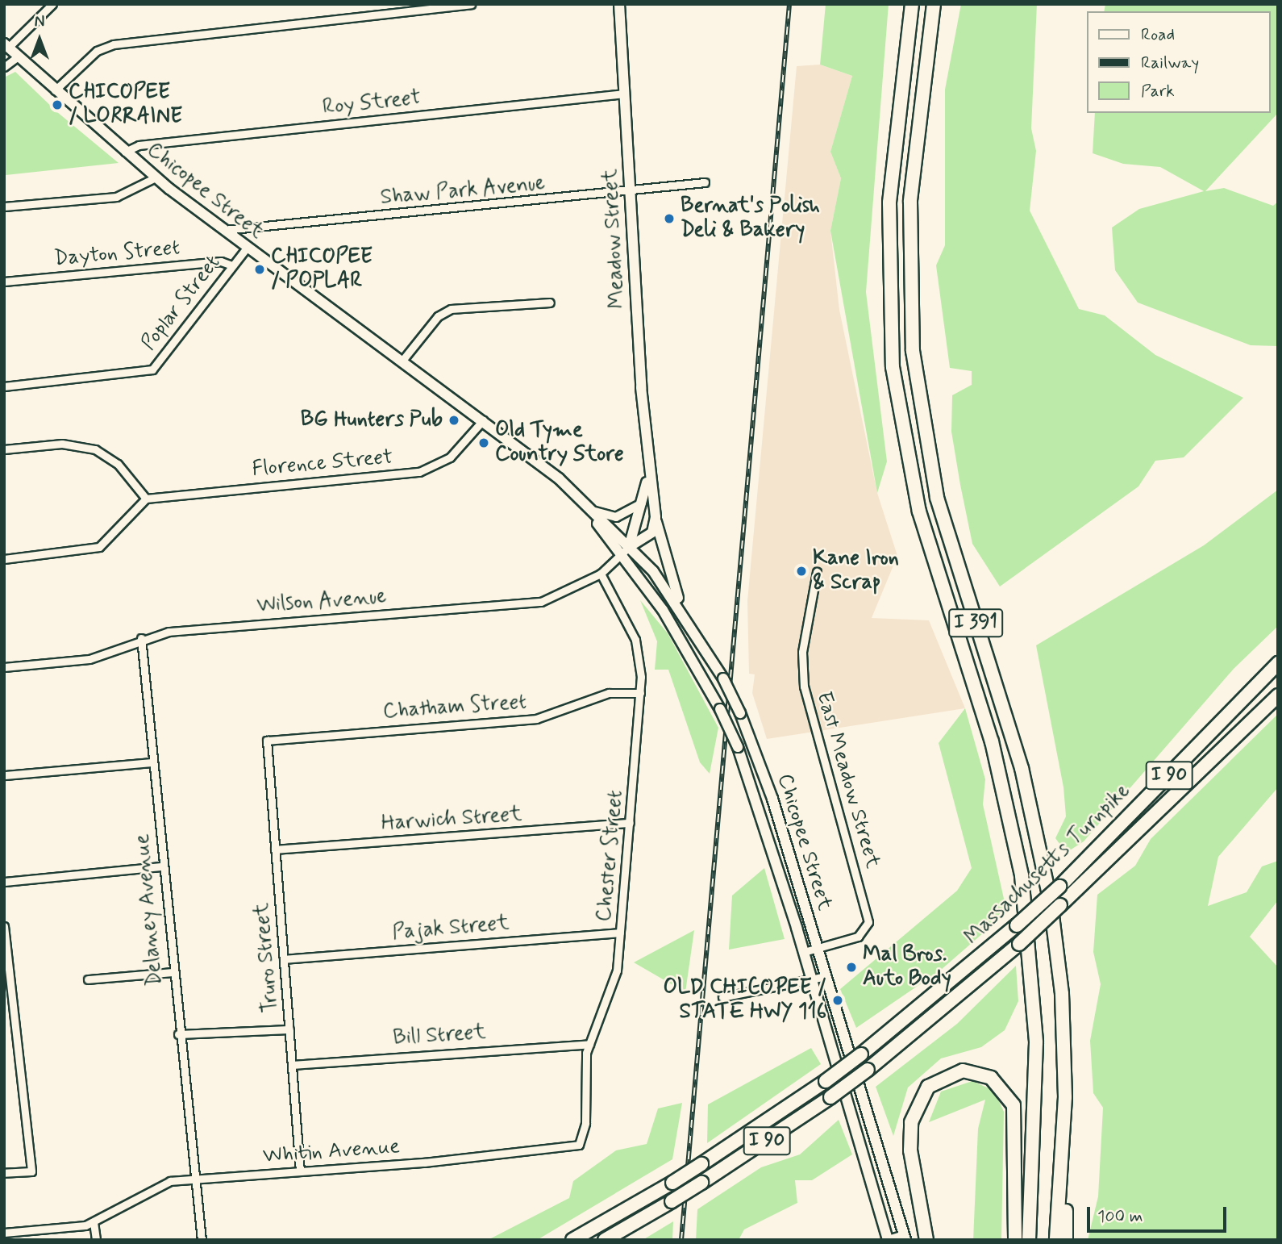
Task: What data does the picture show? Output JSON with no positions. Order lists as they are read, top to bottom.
{
  "streets": {
    "highway": ["I 391", "I 90", "Massachusetts Turnpike"],
    "main road": ["Chicopee Street", "Meadow Street"],
    "street": [
      "Roy Street",
      "Shaw Park Avenue",
      "Dayton Street",
      "Poplar Street",
      "Florence Street",
      "Wilson Avenue",
      "Chatham Street",
      "East Meadow Street",
      "Harwich Street",
      "Chester Street",
      "Delaney Avenue",
      "Pajak Street",
      "Truro Street",
      "Bill Street",
      "Whitin Avenue"
    ]
  },
  "crossings": [
    ["Roy Street", "Chicopee Street"],
    ["Roy Street", "Meadow Street"],
    ["Chicopee Street", "Shaw Park Avenue"],
    ["Chicopee Street", "Meadow Street"],
    ["Chicopee Street", "Poplar Street"],
    ["Chicopee Street", "Florence Street"],
    ["Chicopee Street", "Wilson Avenue"],
    ["Chicopee Street", "East Meadow Street"],
    ["Shaw Park Avenue", "Meadow Street"],
    ["Meadow Street", "Wilson Avenue"],
    ["Dayton Street", "Poplar Street"],
    ["Wilson Avenue", "Chester Street"],
    ["Wilson Avenue", "Delaney Avenue"],
    ["Chatham Street", "Chester Street"],
    ["Chatham Street", "Truro Street"],
    ["Harwich Street", "Chester Street"],
    ["Harwich Street", "Truro Street"],
    ["Chester Street", "Pajak Street"],
    ["Chester Street", "Bill Street"],
    ["Chester Street", "Whitin Avenue"],
    ["Delaney Avenue", "Whitin Avenue"],
    ["Pajak Street", "Truro Street"],
    ["Truro Street", "Bill Street"],
    ["Truro Street", "Whitin Avenue"]
  ],
  "places": [
    "CHICOPEE / LORRAINE",
    "Bernat's Polish Deli & Bakery",
    "CHICOPEE / POPLAR",
    "BG Hunters Pub",
    "Old Tyme Country Store",
    "Kane Iron & Scrap",
    "Mal Bros. Auto Body",
    "OLD CHICOPEE / STATE HWY 116"
  ],
  "legend": ["Road", "Railway", "Park"],
  "scale_bar": "100 m",
  "north": "top"
}
